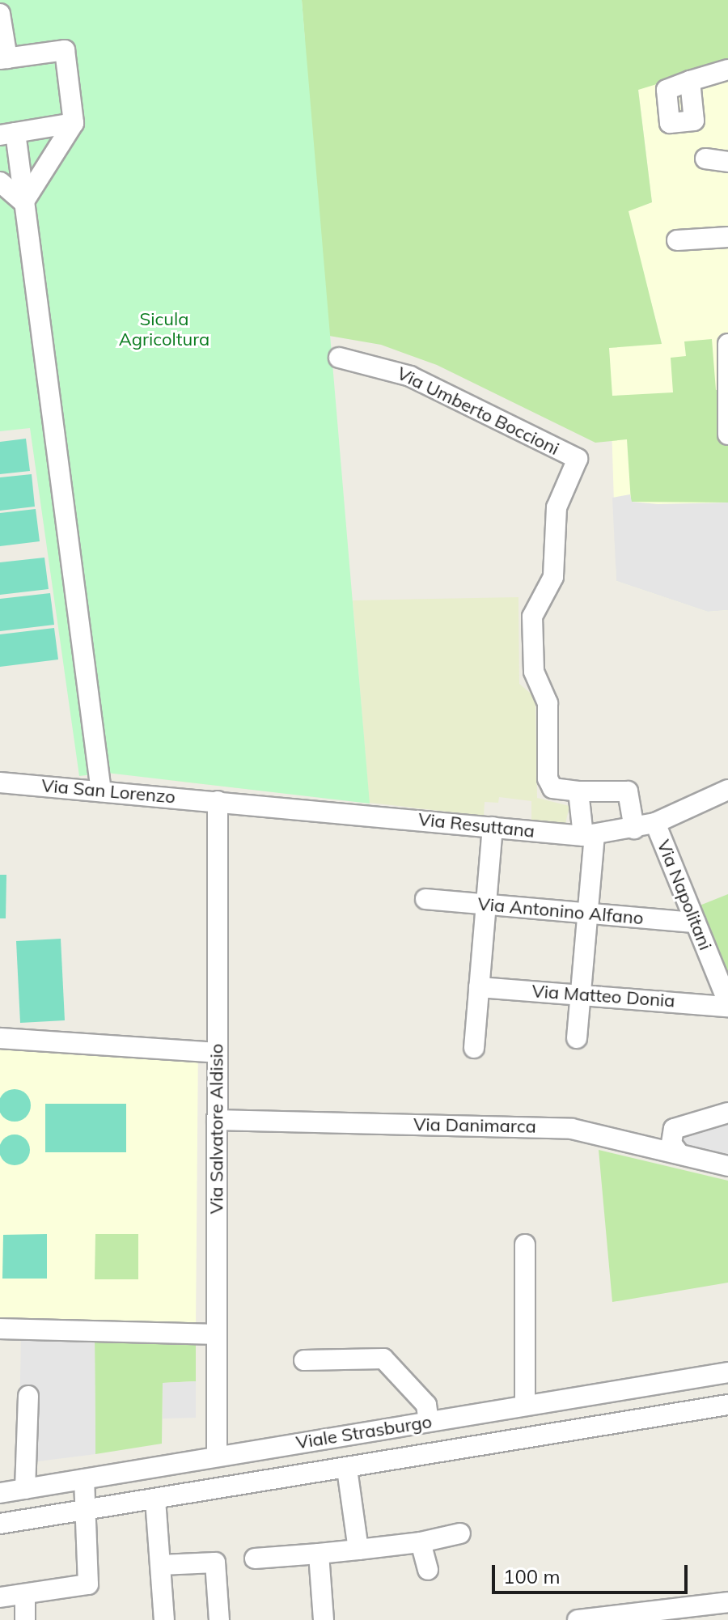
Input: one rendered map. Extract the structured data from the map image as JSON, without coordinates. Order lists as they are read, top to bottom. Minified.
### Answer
{"streets":{"street":["Via Umberto Boccioni","Via San Lorenzo","Via Resuttana","Via Napolitani","Via Antonino Alfano","Via Matteo Donia","Via Danimarca","Via Salvatore Aldisio","Viale Strasburgo"]},"crossings":[["Via San Lorenzo","Via Resuttana"],["Via San Lorenzo","Via Salvatore Aldisio"],["Via Resuttana","Via Napolitani"],["Via Resuttana","Via Salvatore Aldisio"],["Via Napolitani","Via Antonino Alfano"],["Via Napolitani","Via Matteo Donia"],["Via Danimarca","Via Salvatore Aldisio"],["Via Salvatore Aldisio","Viale Strasburgo"]],"parks":["Sicula Agricoltura"],"scale_bar":"100 m"}
